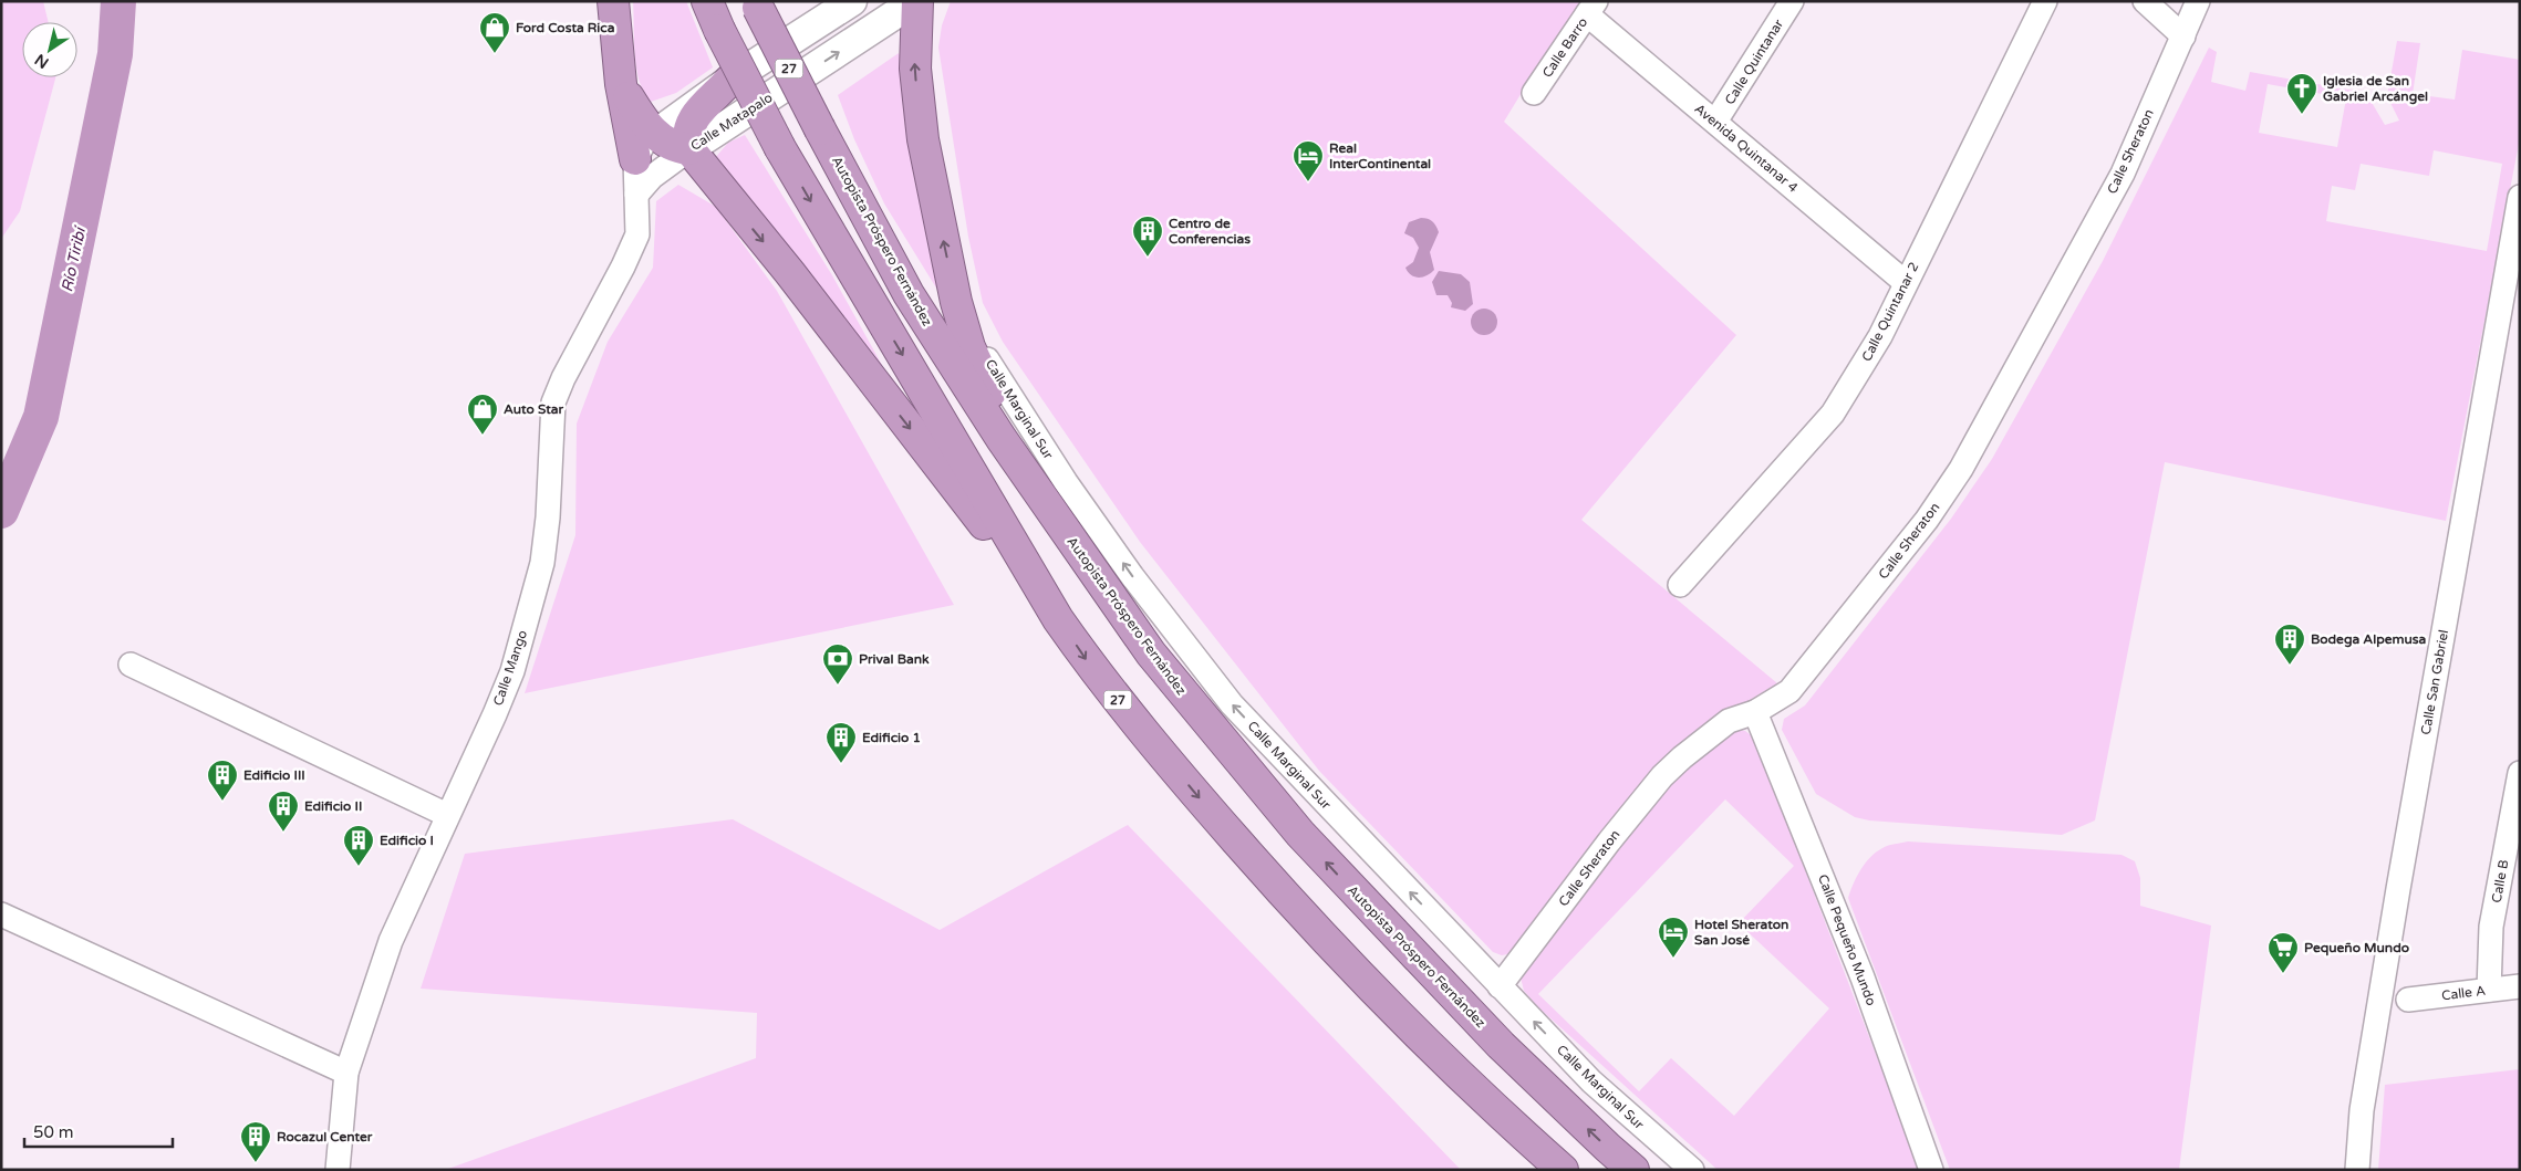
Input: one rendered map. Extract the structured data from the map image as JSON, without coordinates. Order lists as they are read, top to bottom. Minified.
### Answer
{"streets":{"highway":["27","Autopista Próspero Fernández"],"street":["Calle Barro","Calle Quintanar","Calle Matapalo","Avenida Quintanar 4","Calle Sheraton","Calle Quintanar 2","Calle Marginal Sur","Calle Mango","Calle San Gabriel","Calle B","Calle Pequeño Mundo","Calle A"]},"crossings":[["Calle Barro","Avenida Quintanar 4"],["Calle Quintanar","Avenida Quintanar 4"],["Calle Matapalo","Calle Mango"],["Avenida Quintanar 4","Calle Quintanar 2"],["Calle Sheraton","Calle Marginal Sur"],["Calle Sheraton","Calle Pequeño Mundo"],["Calle B","Calle A"]],"one_way":["Calle Marginal Sur"],"water":["Río Tiribí"],"places":{"shop":["Ford Costa Rica","Auto Star"],"church":["Iglesia de San Gabriel Arcángel"],"hotel":["Real InterContinental","Hotel Sheraton San José"],"building":["Centro de Conferencias","Bodega Alpemusa","Edificio 1","Edificio III","Edificio II","Edificio I","Rocazul Center"],"bank":["Prival Bank"],"supermarket":["Pequeño Mundo"]},"scale_bar":"50 m","north":"bottom left"}
